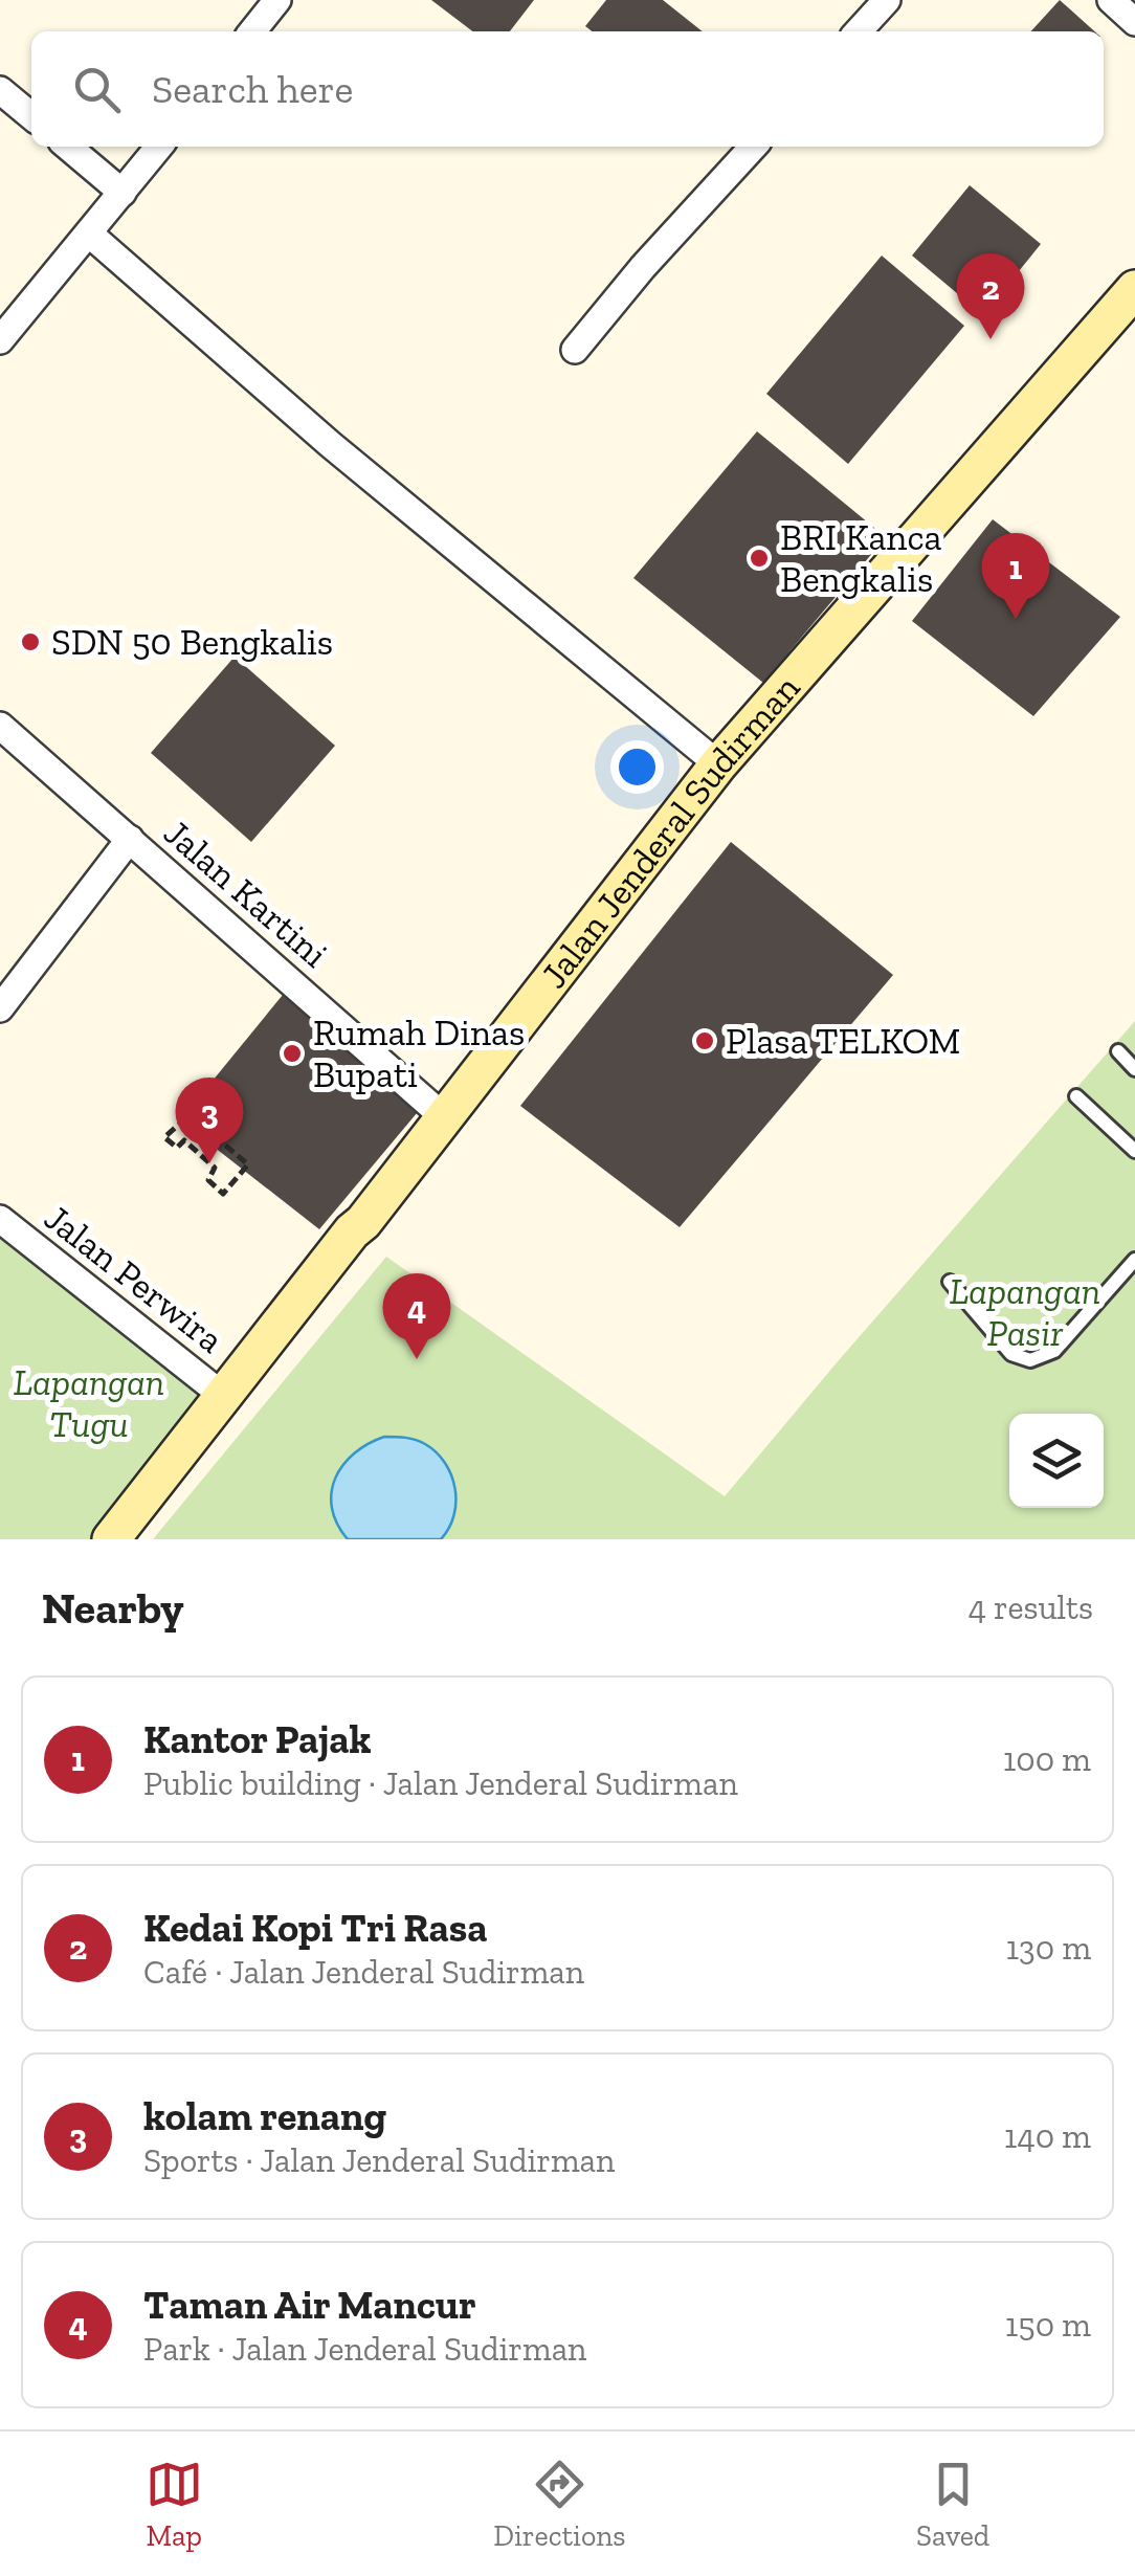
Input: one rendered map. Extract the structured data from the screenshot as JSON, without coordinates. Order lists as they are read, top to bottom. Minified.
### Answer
{"streets":{"street":["Jalan Jenderal Sudirman","Jalan Kartini","Jalan Perwira"]},"crossings":[["Jalan Jenderal Sudirman","Jalan Kartini"],["Jalan Jenderal Sudirman","Jalan Perwira"]],"parks":["Lapangan Pasir","Lapangan Tugu"],"places":["BRI Kanca Bengkalis","SDN 50 Bengkalis","Plasa TELKOM","Rumah Dinas Bupati"],"page":{"search":"Search here","pins":["2","1","3","4"],"heading":["Nearby","4 results"],"list":[{"mark":"1","name":"Kantor Pajak","note":"Public building · Jalan Jenderal Sudirman","value":"100 m"},{"mark":"2","name":"Kedai Kopi Tri Rasa","note":"Café · Jalan Jenderal Sudirman","value":"130 m"},{"mark":"3","name":"kolam renang","note":"Sports · Jalan Jenderal Sudirman","value":"140 m"},{"mark":"4","name":"Taman Air Mancur","note":"Park · Jalan Jenderal Sudirman","value":"150 m"}],"nav":["Map","Directions","Saved"]}}
